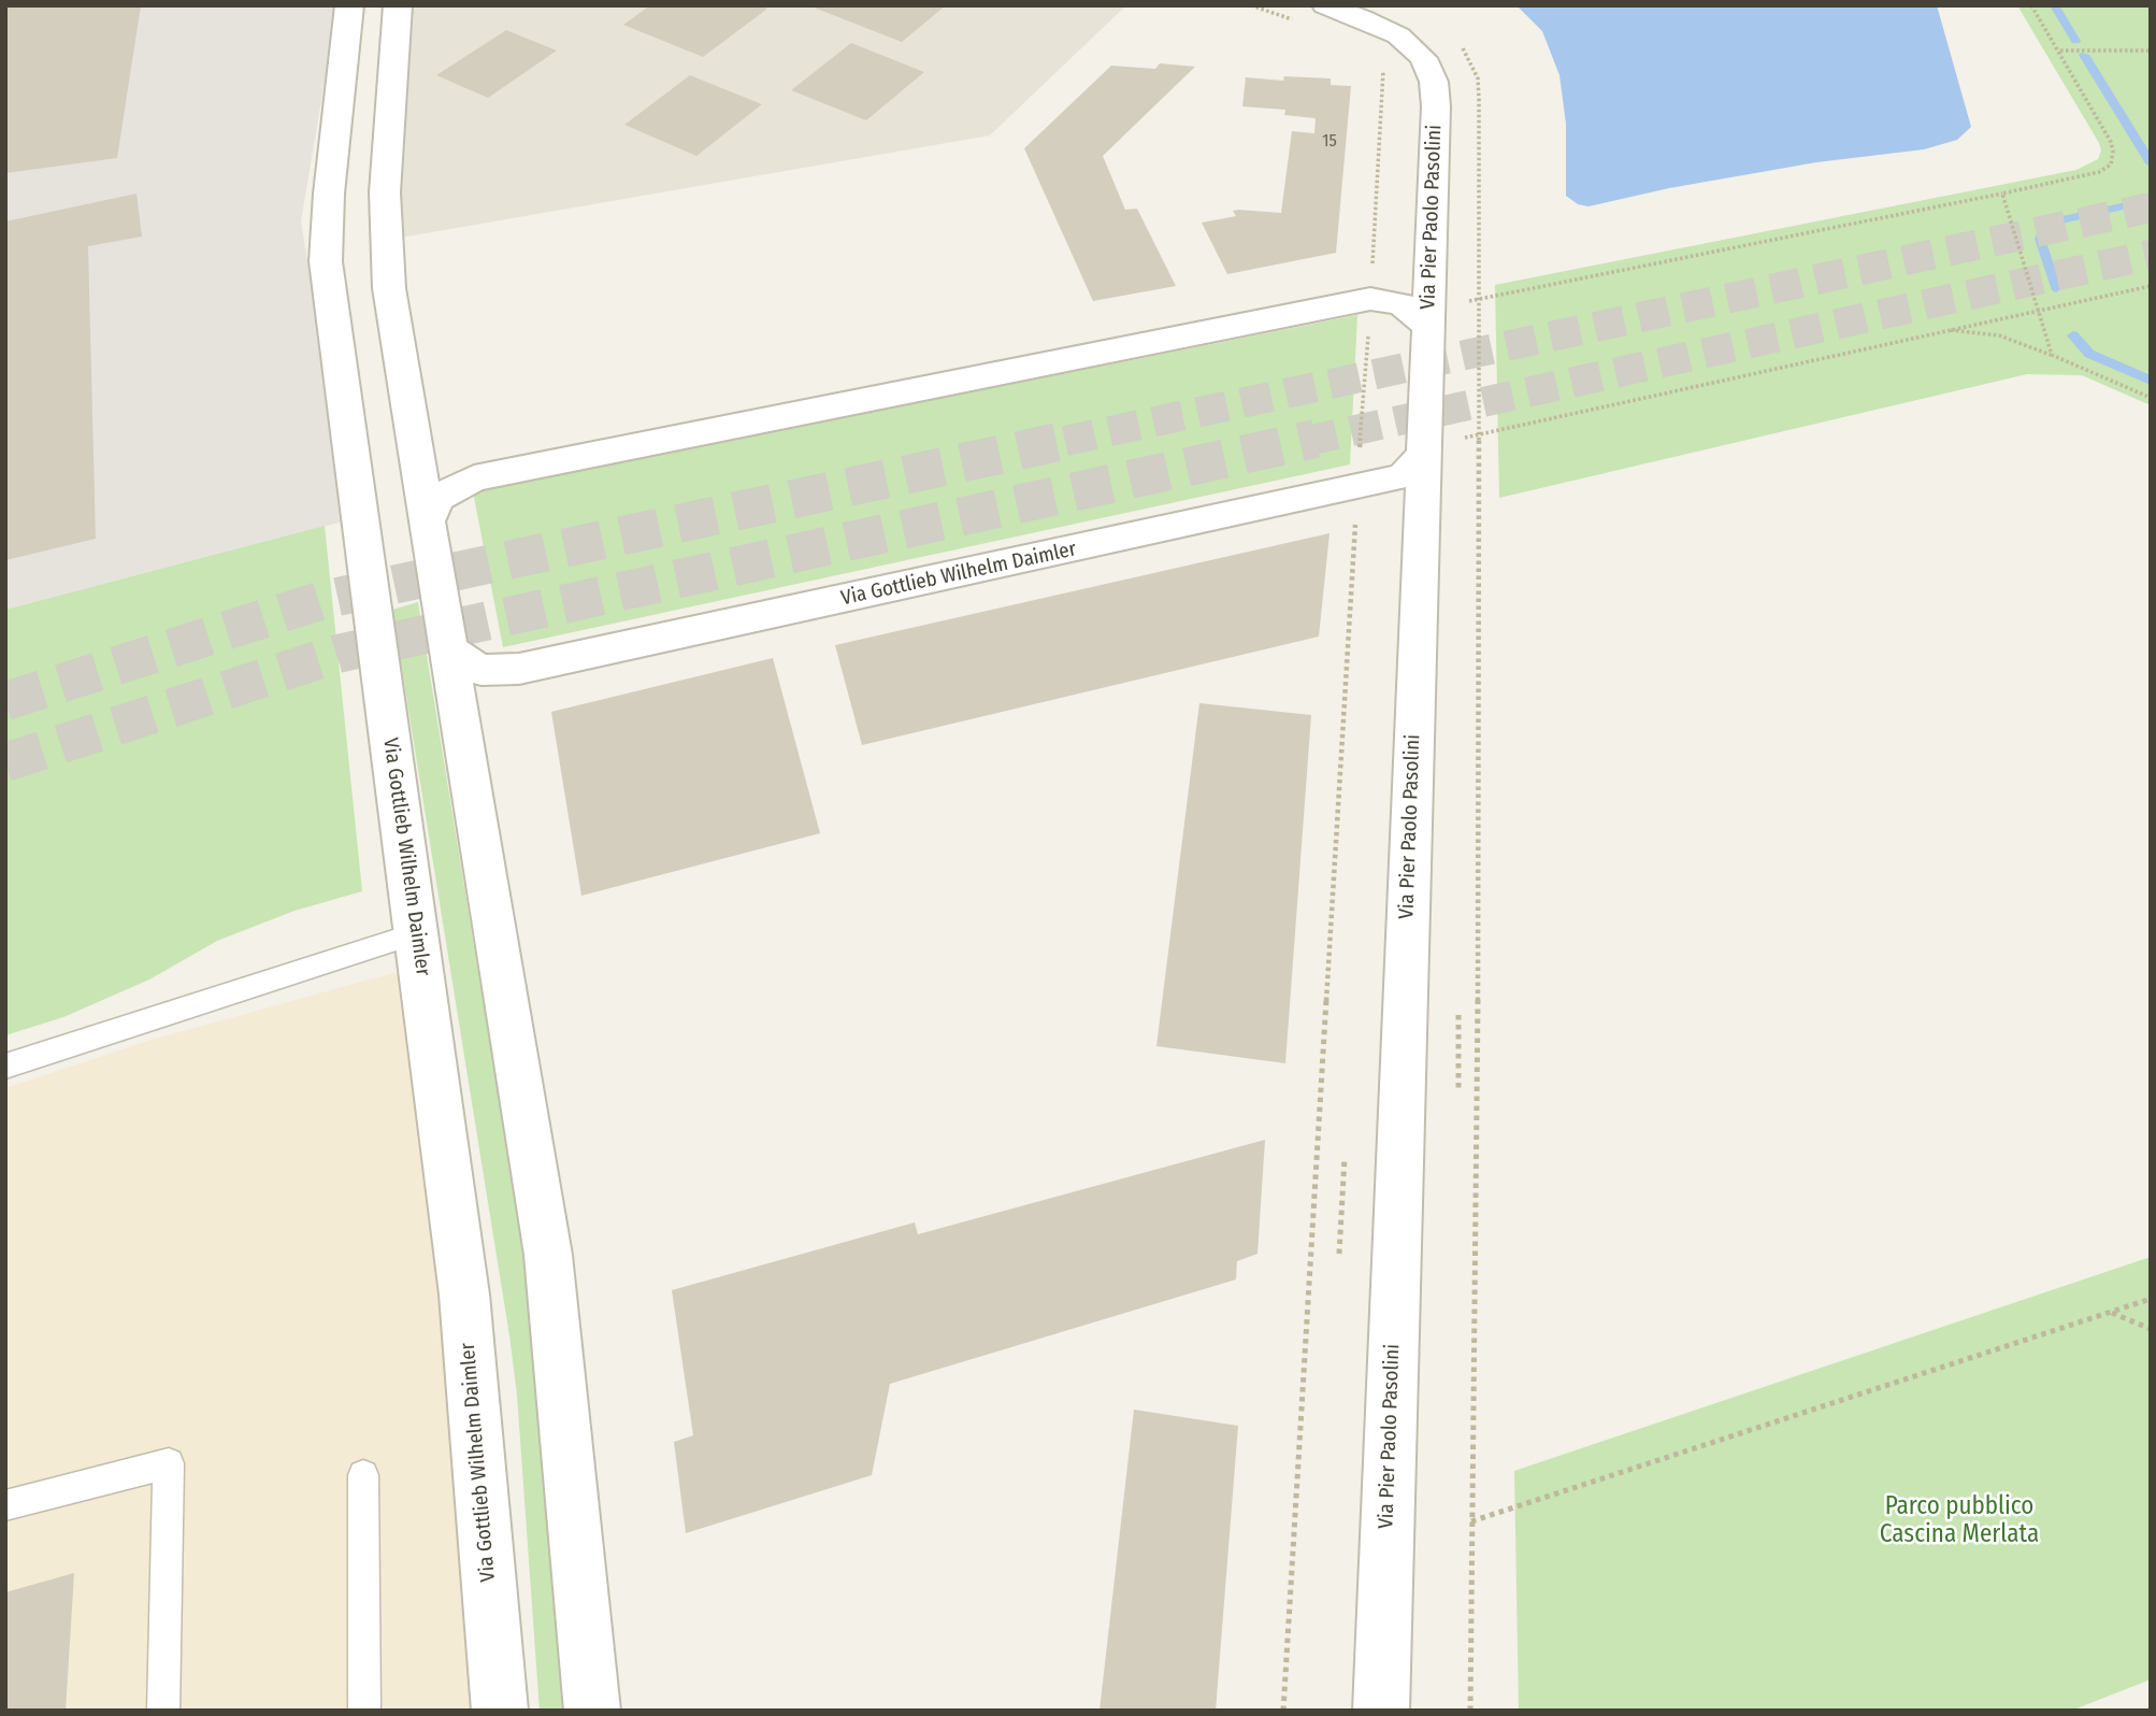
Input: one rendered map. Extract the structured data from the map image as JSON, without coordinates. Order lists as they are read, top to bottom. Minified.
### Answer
{"streets":{"street":["Via Pier Paolo Pasolini","Via Gottlieb Wilhelm Daimler"]},"crossings":[["Via Pier Paolo Pasolini","Via Gottlieb Wilhelm Daimler"]],"parks":["Parco pubblico Cascina Merlata"],"house_numbers":["15"]}
